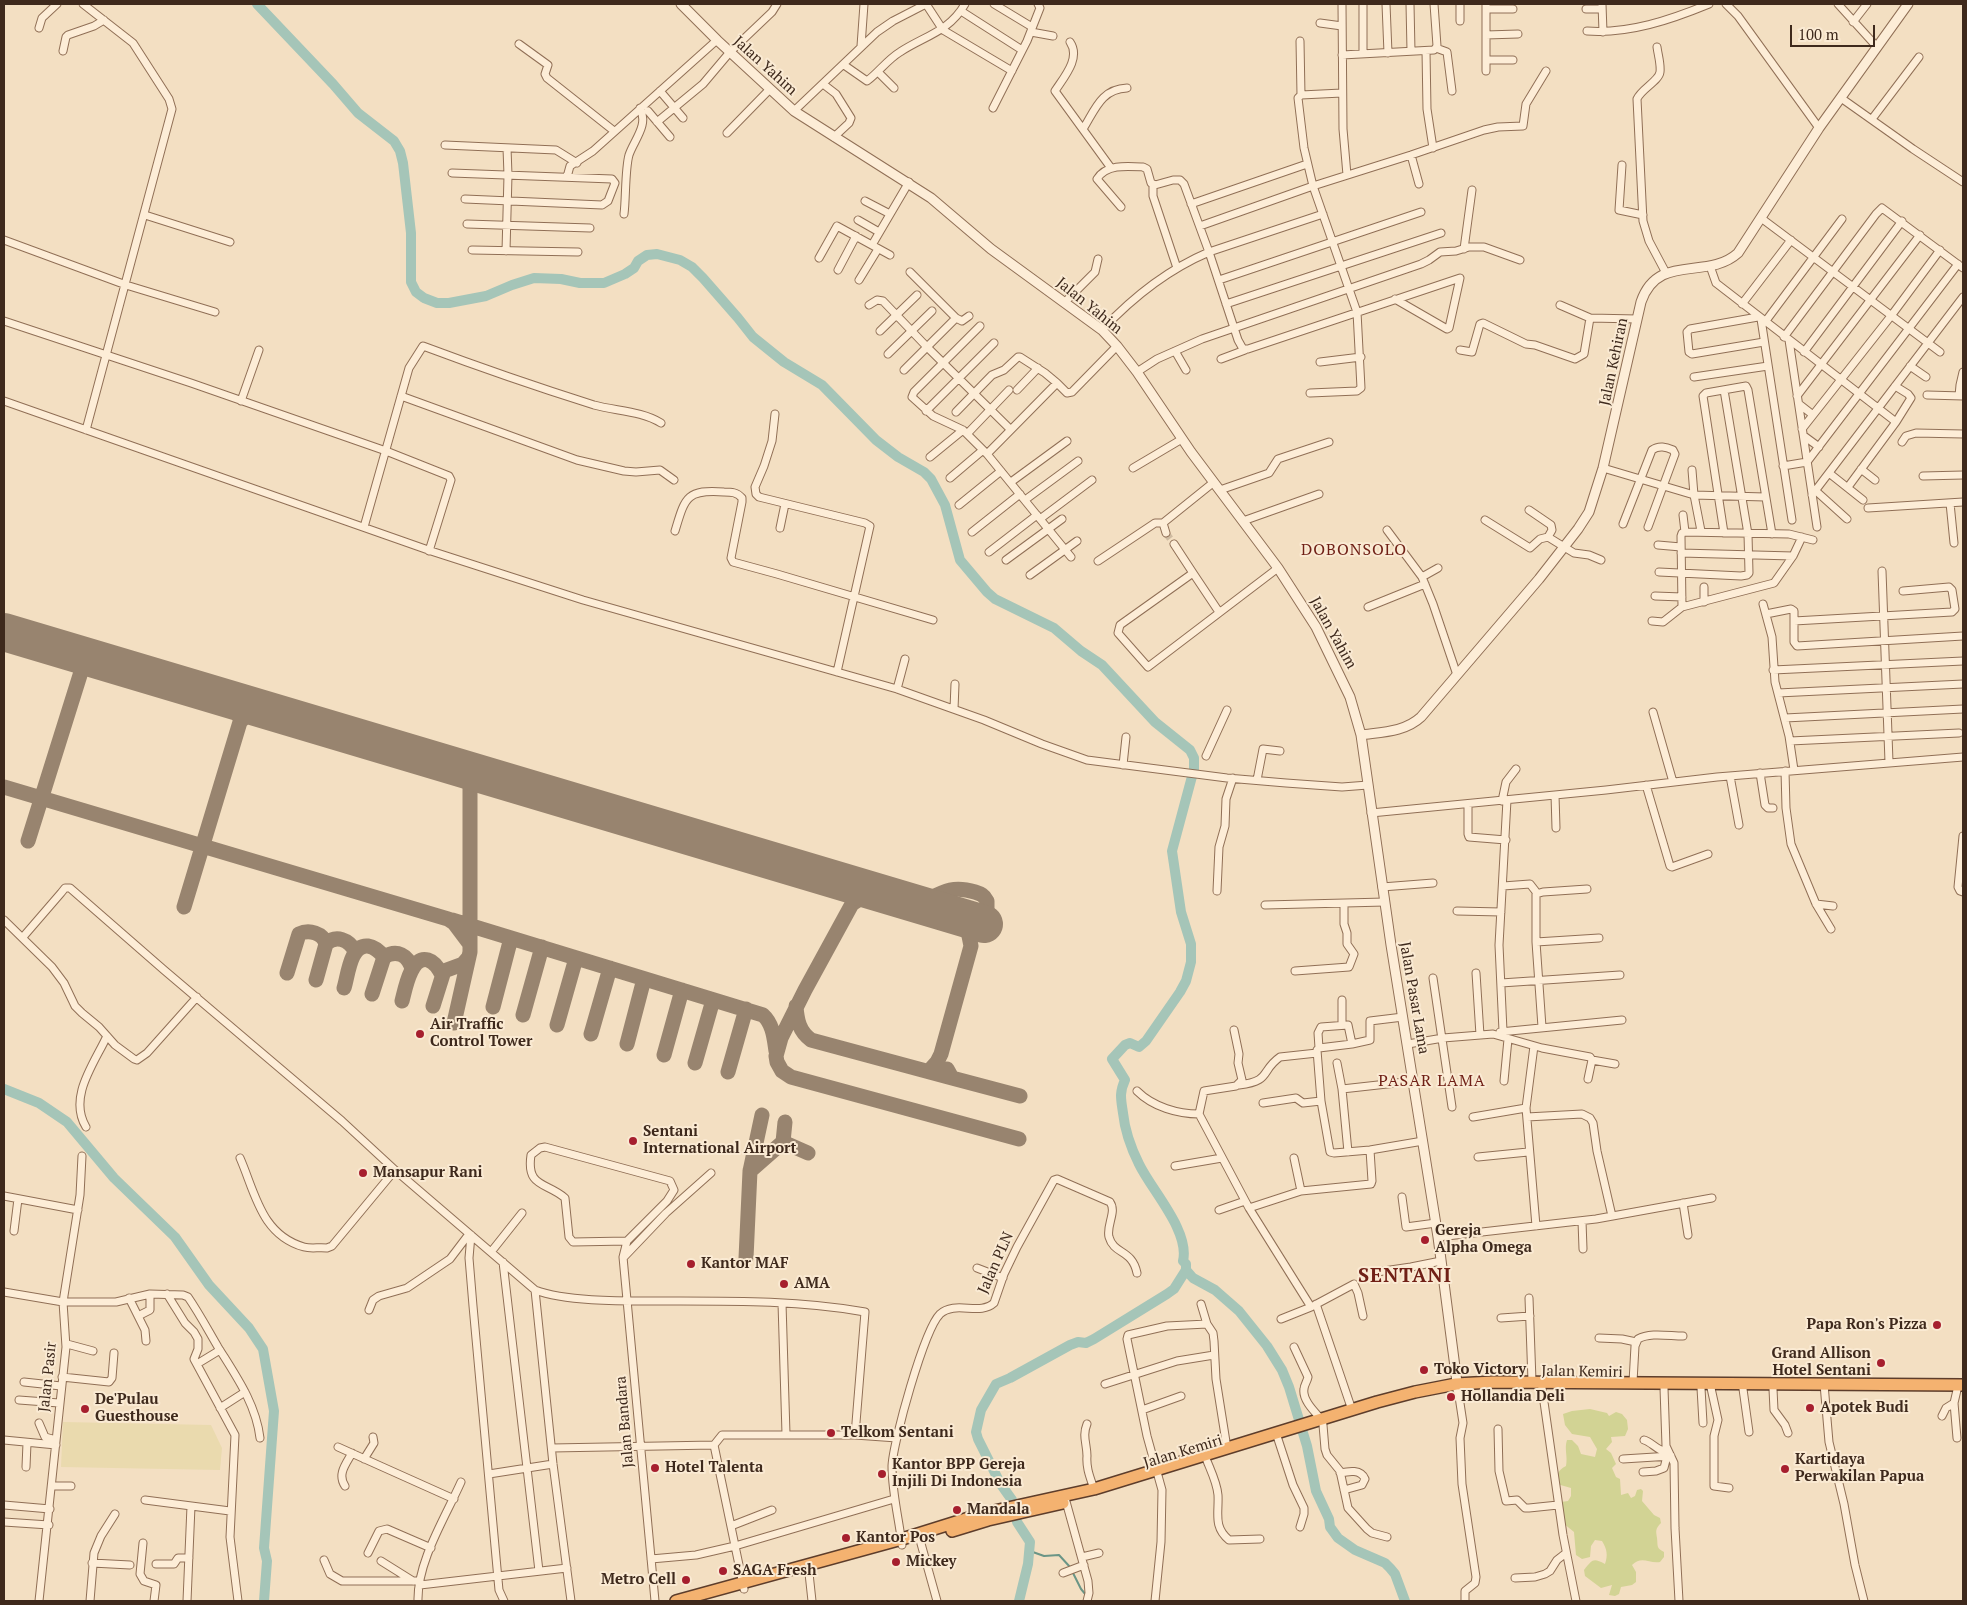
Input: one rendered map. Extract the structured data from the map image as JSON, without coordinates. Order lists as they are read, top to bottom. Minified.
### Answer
{"streets":{"highway":["Jalan Kemiri"],"street":["Jalan Yahim","Jalan Kehiran","Jalan Pasar Lama","Jalan PLN","Jalan Pasir","Jalan Bandara"]},"crossings":[["Jalan Yahim","Jalan Kehiran"],["Jalan Yahim","Jalan Pasar Lama"],["Jalan Kehiran","Jalan Pasar Lama"],["Jalan Pasar Lama","Jalan Kemiri"]],"districts":["DOBONSOLO","PASAR LAMA","SENTANI"],"places":["Air Traffic Control Tower","Sentani International Airport","Mansapur Rani","Gereja Alpha Omega","Kantor MAF","AMA","Papa Ron's Pizza","Grand Allison Hotel Sentani","Toko Victory","Hollandia Deli","Apotek Budi","De'Pulau Guesthouse","Telkom Sentani","Hotel Talenta","Kartidaya Perwakilan Papua","Kantor BPP Gereja Injili Di Indonesia","Mandala","Kantor Pos","Mickey","SAGA Fresh","Metro Cell"],"scale_bar":"100 m"}
